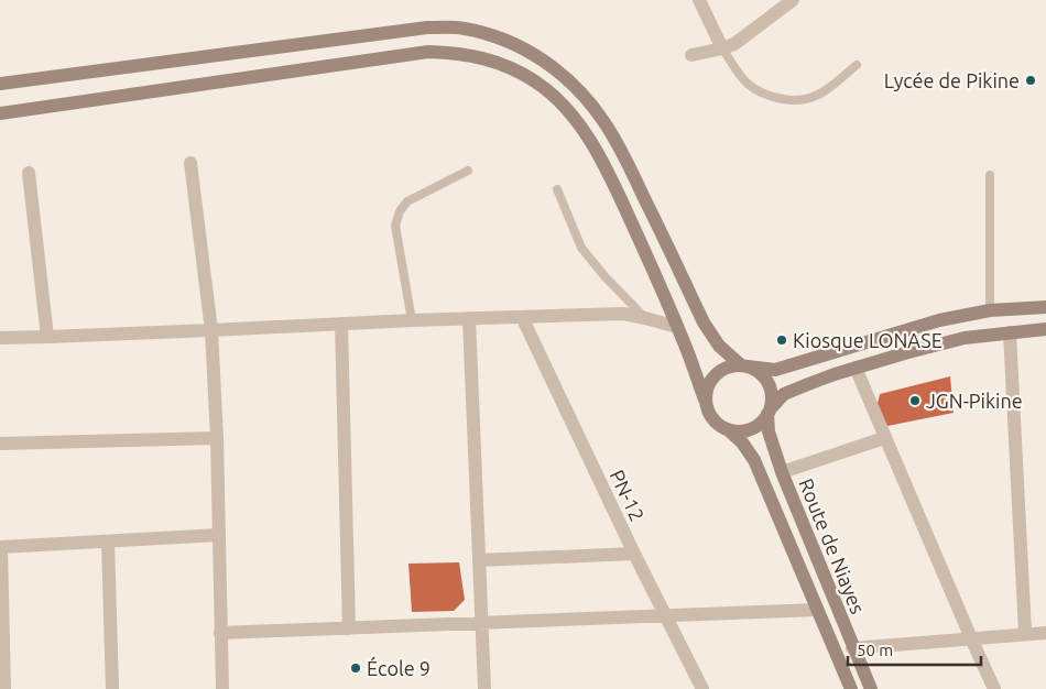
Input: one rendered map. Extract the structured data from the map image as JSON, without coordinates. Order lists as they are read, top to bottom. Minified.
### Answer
{"streets":{"main road":["Route de Niayes"],"street":["PN-12"]},"places":["Lycée de Pikine","Kiosque LONASE","JGN-Pikine","École 9"],"scale_bar":"50 m"}
